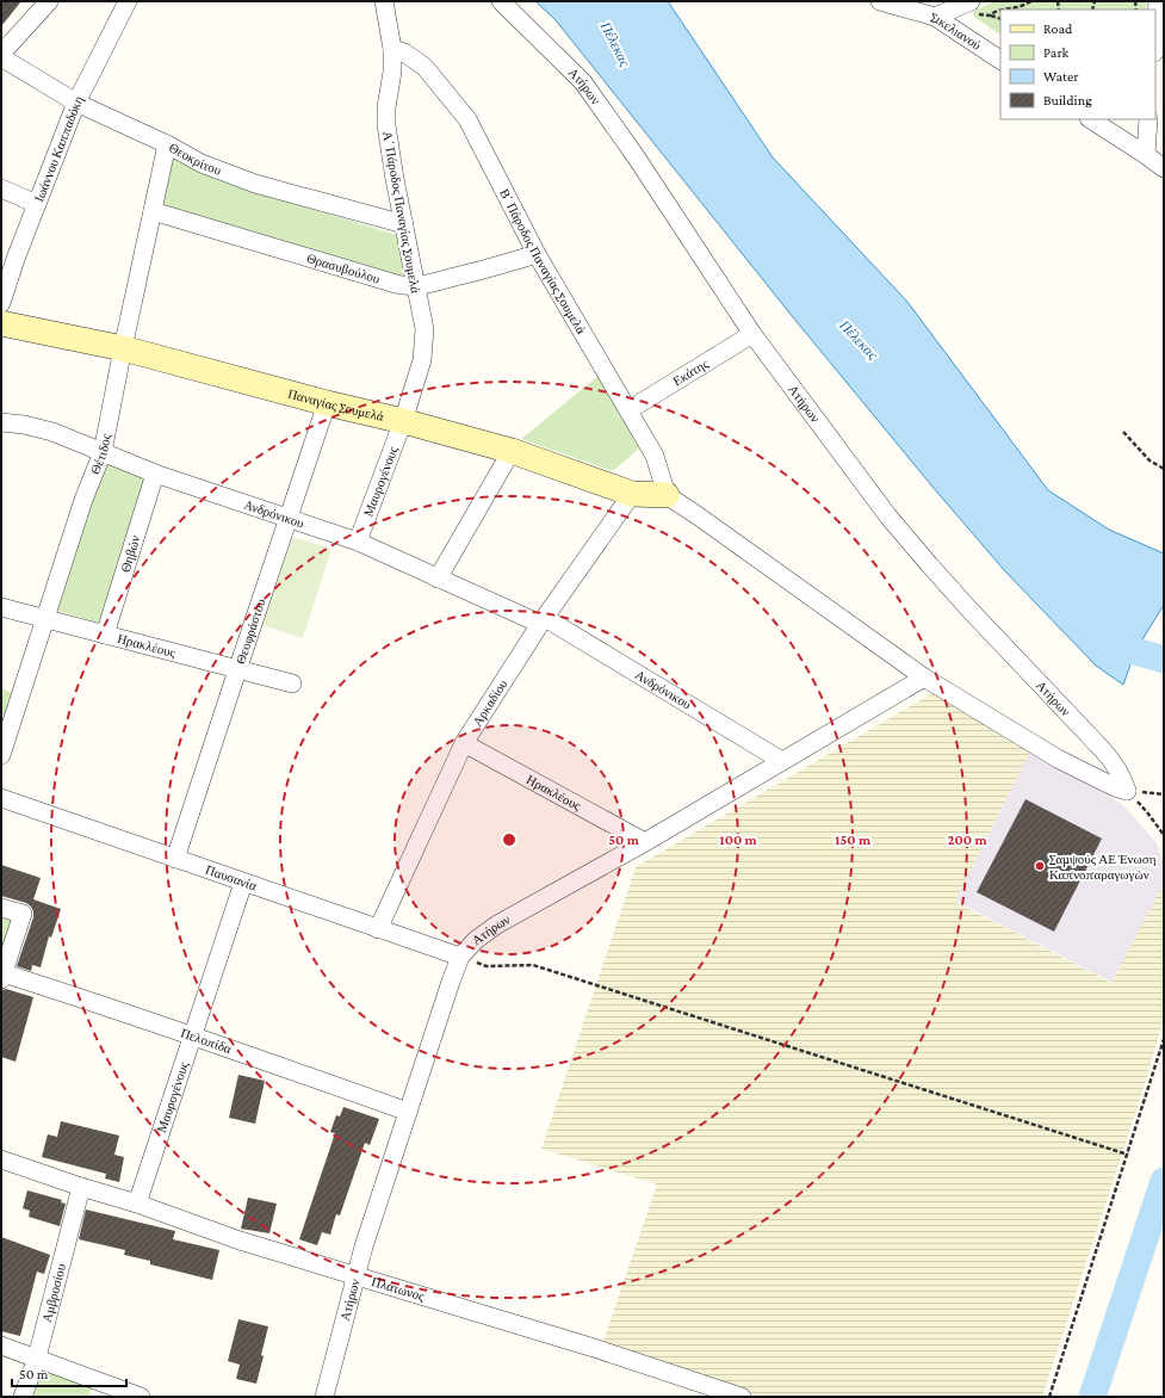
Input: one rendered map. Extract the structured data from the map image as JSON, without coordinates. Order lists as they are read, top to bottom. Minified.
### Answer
{"streets":{"street":["Σικελιανού","Ατήρων","Ιωάννου Καππαδόκη","Θεοκρίτου","Α΄ Πάροδος Παναγίας Σουμελά","Β΄ Πάροδος Παναγίας Σουμελά","Θρασυβούλου","Εκάτης","Παναγίας Σουμελά","Θέτιδος","Μαυρογένους","Ανδρόνικου","Θηβών","Θεοφράστου","Ηρακλέους","Αρκαδίου","Παυσανία","Πελοπίδα","Πλάτωνος","Αμβροσίου"]},"crossings":[["Ατήρων","Εκάτης"],["Ατήρων","Ανδρόνικου"],["Ατήρων","Ηρακλέους"],["Ατήρων","Παυσανία"],["Ατήρων","Πελοπίδα"],["Ατήρων","Πλάτωνος"],["Ιωάννου Καππαδόκη","Θεοκρίτου"],["Θεοκρίτου","Α΄ Πάροδος Παναγίας Σουμελά"],["Θεοκρίτου","Θέτιδος"],["Α΄ Πάροδος Παναγίας Σουμελά","Β΄ Πάροδος Παναγίας Σουμελά"],["Α΄ Πάροδος Παναγίας Σουμελά","Θρασυβούλου"],["Α΄ Πάροδος Παναγίας Σουμελά","Παναγίας Σουμελά"],["Α΄ Πάροδος Παναγίας Σουμελά","Μαυρογένους"],["Β΄ Πάροδος Παναγίας Σουμελά","Θρασυβούλου"],["Β΄ Πάροδος Παναγίας Σουμελά","Εκάτης"],["Β΄ Πάροδος Παναγίας Σουμελά","Παναγίας Σουμελά"],["Θρασυβούλου","Θέτιδος"],["Παναγίας Σουμελά","Θέτιδος"],["Παναγίας Σουμελά","Μαυρογένους"],["Παναγίας Σουμελά","Θεοφράστου"],["Παναγίας Σουμελά","Αρκαδίου"],["Θέτιδος","Ανδρόνικου"],["Θέτιδος","Ηρακλέους"],["Μαυρογένους","Ανδρόνικου"],["Μαυρογένους","Παυσανία"],["Μαυρογένους","Πελοπίδα"],["Μαυρογένους","Πλάτωνος"],["Ανδρόνικου","Θηβών"],["Ανδρόνικου","Θεοφράστου"],["Ανδρόνικου","Αρκαδίου"],["Θηβών","Ηρακλέους"],["Θεοφράστου","Ηρακλέους"],["Θεοφράστου","Παυσανία"],["Ηρακλέους","Αρκαδίου"],["Αρκαδίου","Παυσανία"],["Πλάτωνος","Αμβροσίου"]],"water":["Πέλεκας"],"places":["Σαμψούς ΑΕ Ένωση Καπνοπαραγωγών"],"legend":["Road","Park","Water","Building"],"scale_bar":"50 m","rings":["50 m","100 m","150 m","200 m"]}
